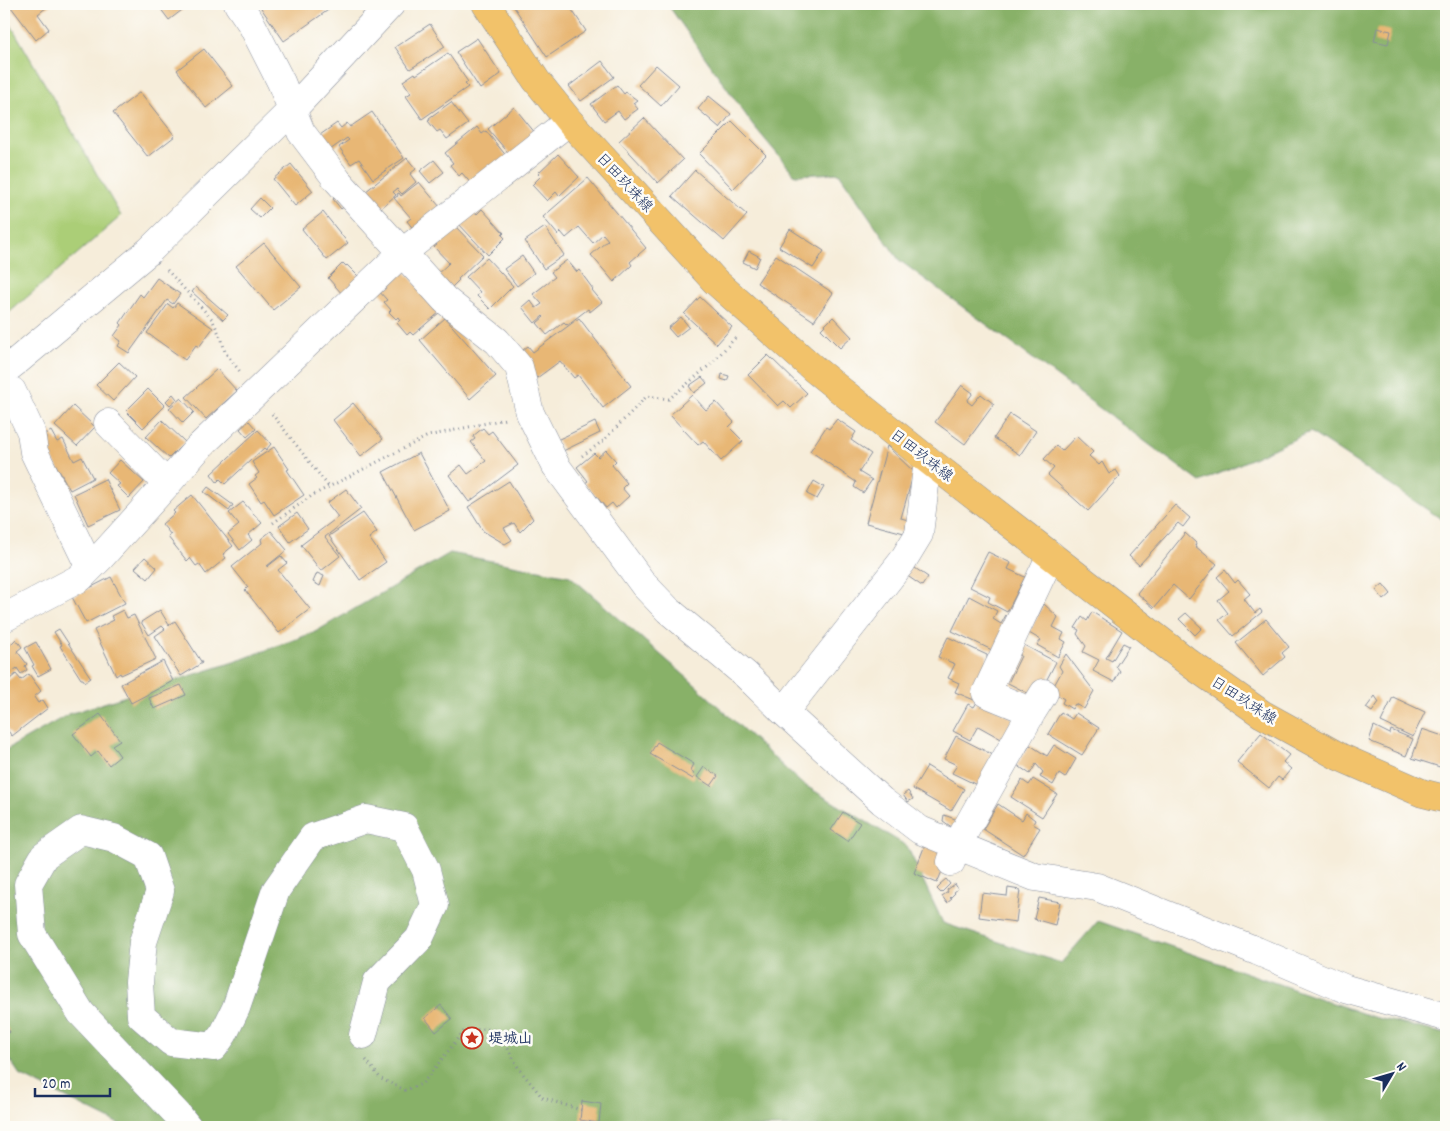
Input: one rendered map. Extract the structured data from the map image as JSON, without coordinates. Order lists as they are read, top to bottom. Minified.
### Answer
{"streets":{"main road":["日田玖珠線"]},"places":{"place":["堤城山"]},"scale_bar":"20 m","north":"top right"}
